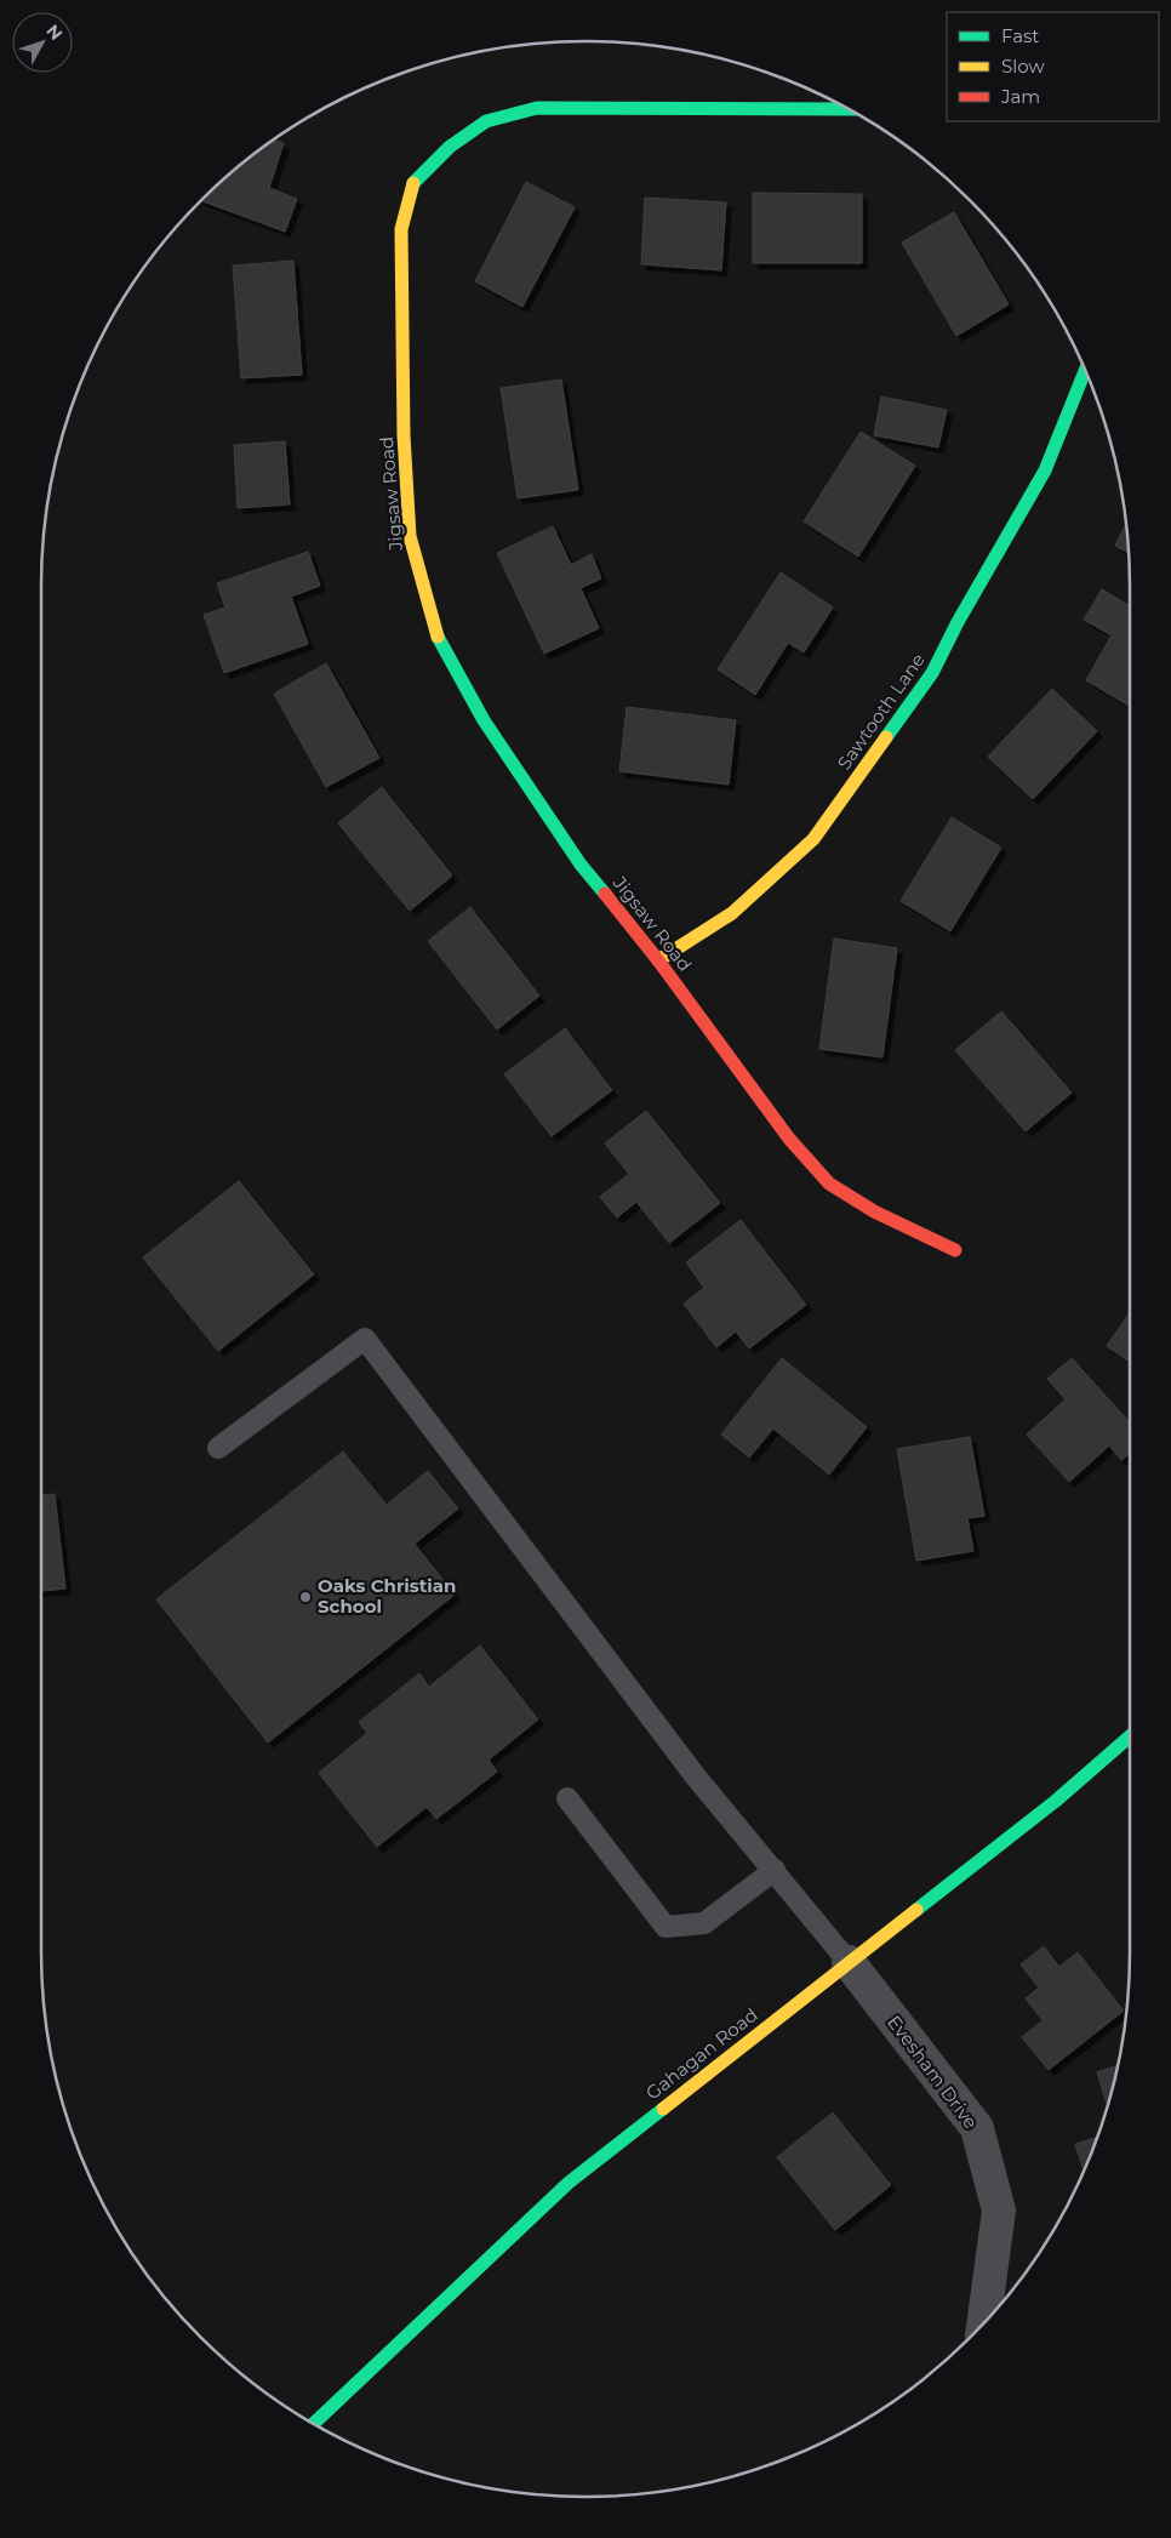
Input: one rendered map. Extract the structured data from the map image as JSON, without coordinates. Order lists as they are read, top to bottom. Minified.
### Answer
{"streets":{"street":["Jigsaw Road","Sawtooth Lane","Gahagan Road","Evesham Drive"]},"crossings":[["Jigsaw Road","Sawtooth Lane"],["Gahagan Road","Evesham Drive"]],"places":["Oaks Christian School"],"legend":["Fast","Slow","Jam"],"north":"top right"}
